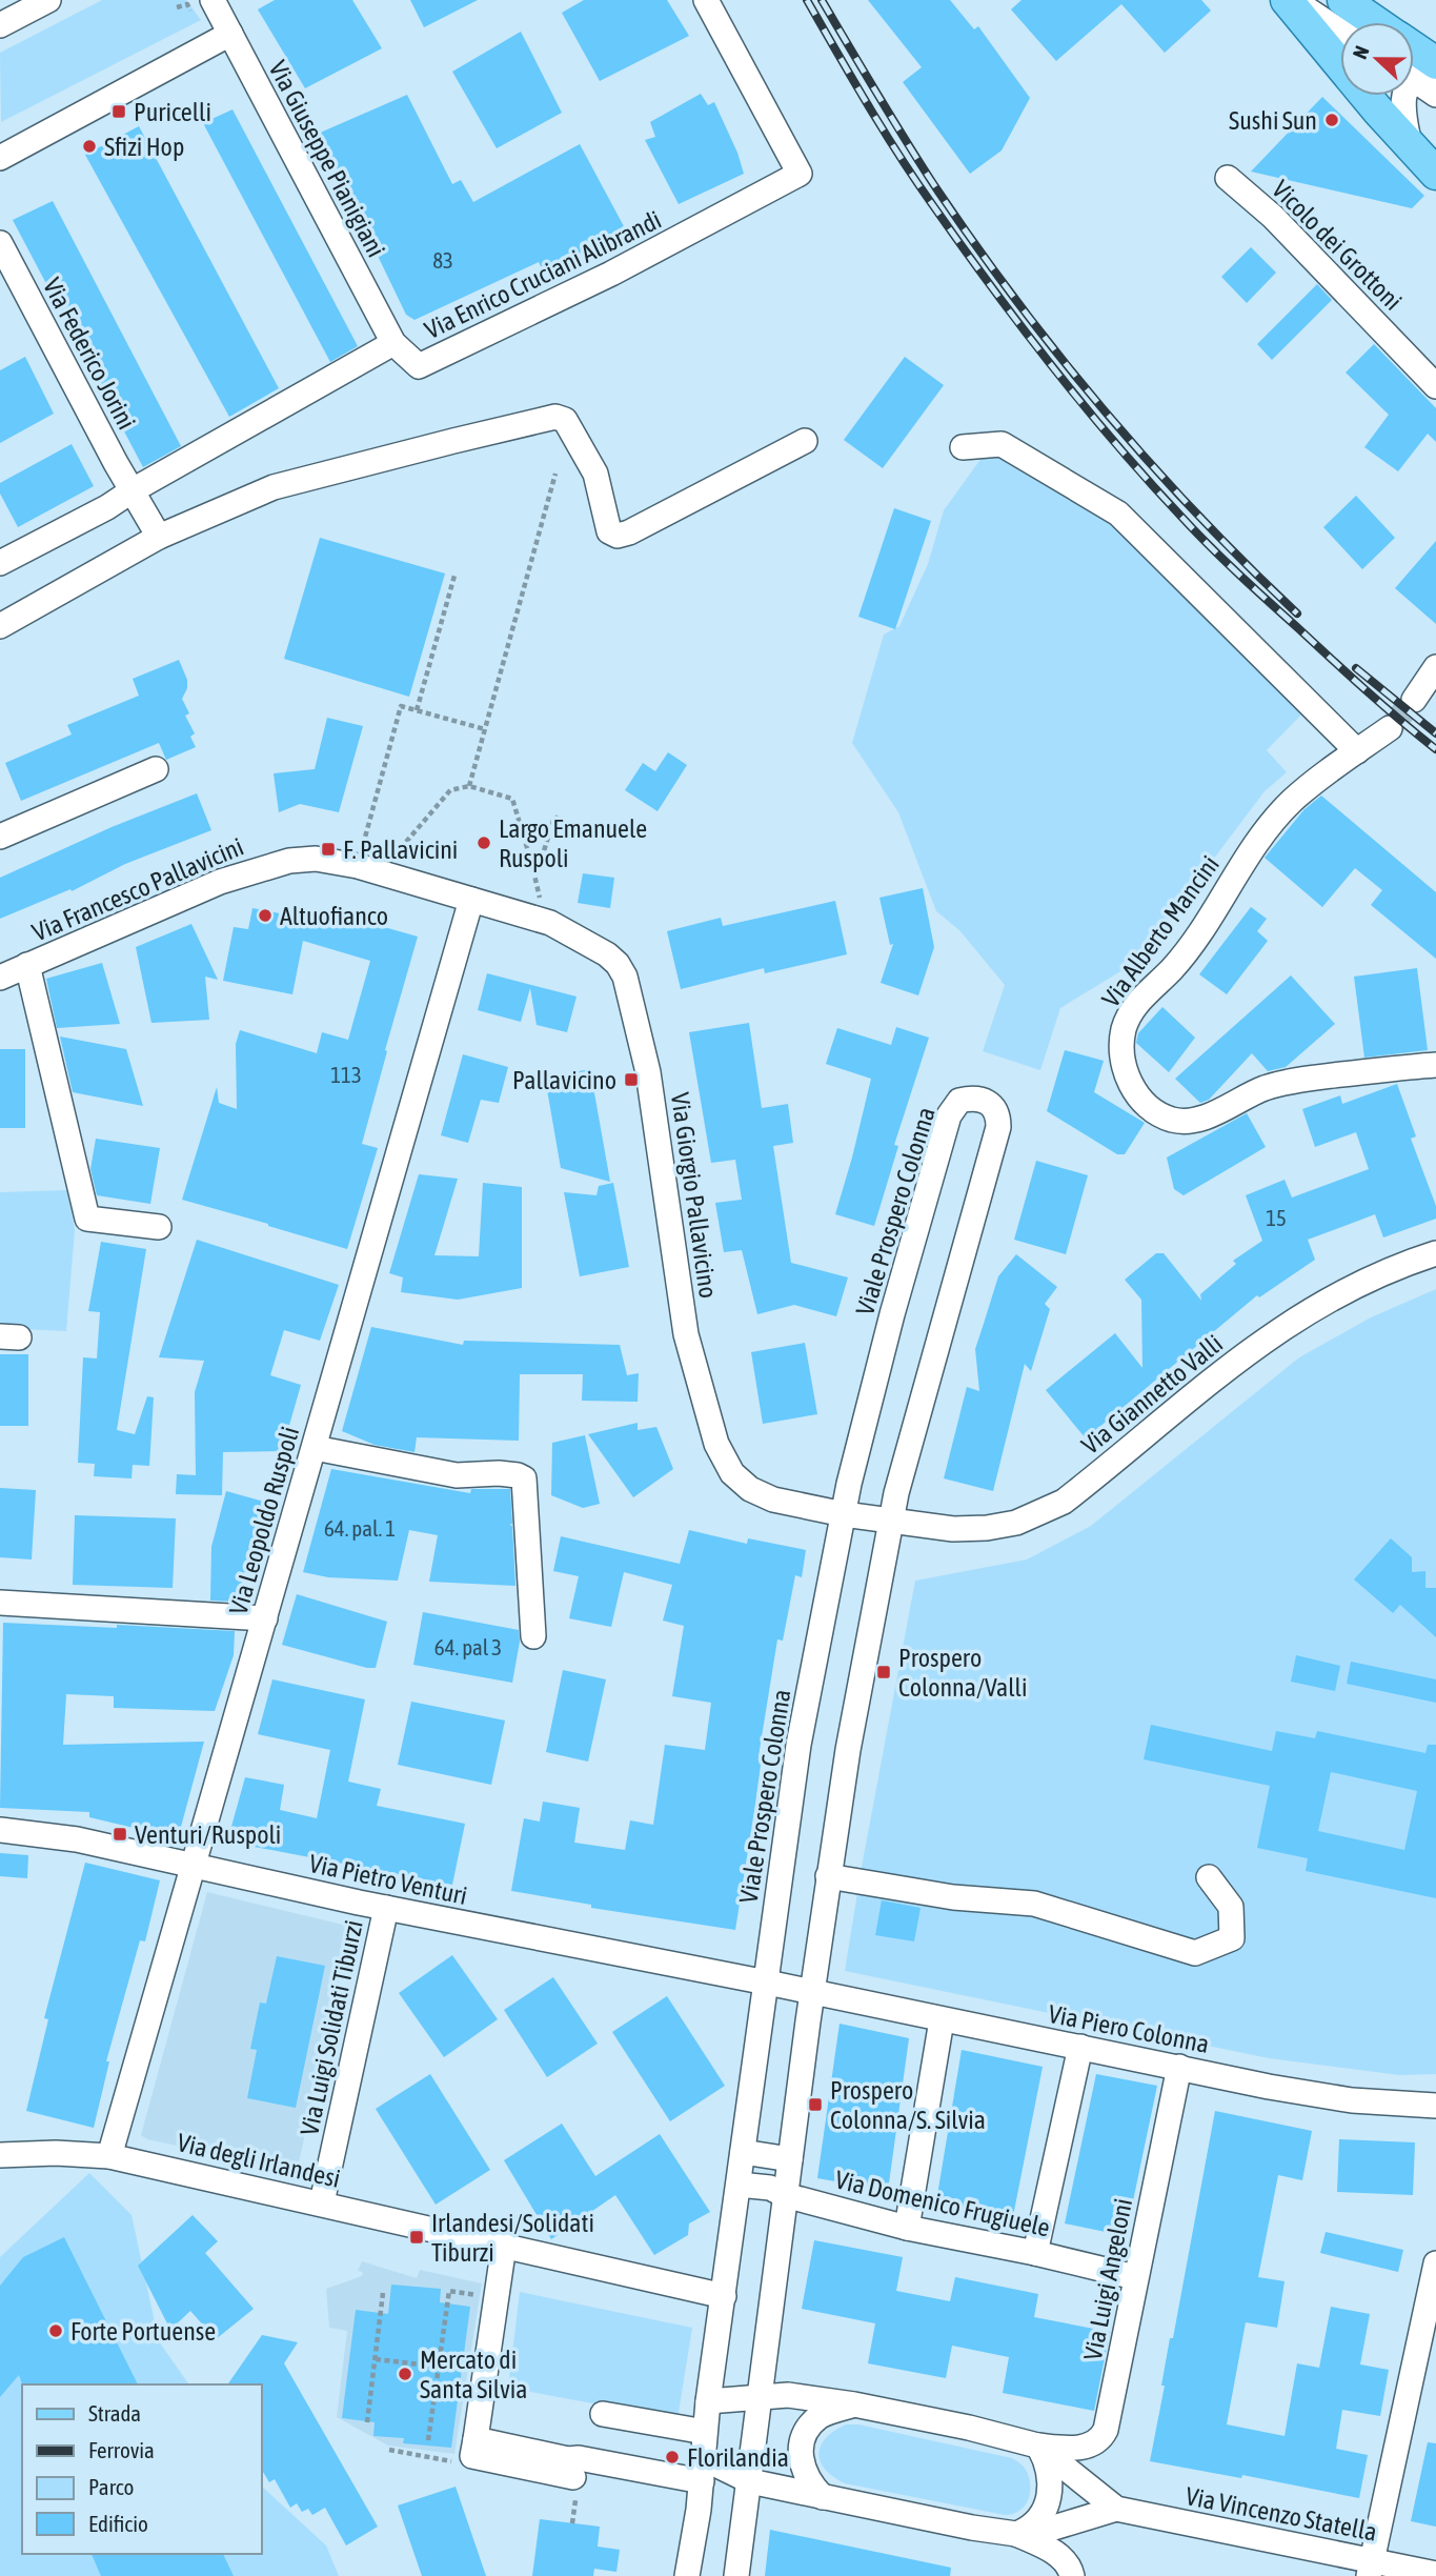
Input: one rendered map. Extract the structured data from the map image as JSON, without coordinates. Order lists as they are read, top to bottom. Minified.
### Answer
{"streets":{"street":["Via Giuseppe Pianigiani","Vicolo dei Grottoni","Via Enrico Cruciani Alibrandi","Via Federico Jorini","Via Francesco Pallavicini","Via Alberto Mancini","Via Giorgio Pallavicino","Viale Prospero Colonna","Via Giannetto Valli","Via Leopoldo Ruspoli","Via Pietro Venturi","Via Luigi Solidati Tiburzi","Via Piero Colonna","Via degli Irlandesi","Via Domenico Frugiuele","Via Luigi Angeloni","Via Vincenzo Statella"]},"crossings":[["Via Giuseppe Pianigiani","Via Enrico Cruciani Alibrandi"],["Via Enrico Cruciani Alibrandi","Via Federico Jorini"],["Via Francesco Pallavicini","Via Giorgio Pallavicino"],["Via Francesco Pallavicini","Via Leopoldo Ruspoli"],["Via Giorgio Pallavicino","Viale Prospero Colonna"],["Via Giorgio Pallavicino","Via Giannetto Valli"],["Via Giorgio Pallavicino","Via Leopoldo Ruspoli"],["Viale Prospero Colonna","Via Giannetto Valli"],["Viale Prospero Colonna","Via Pietro Venturi"],["Viale Prospero Colonna","Via Piero Colonna"],["Viale Prospero Colonna","Via degli Irlandesi"],["Viale Prospero Colonna","Via Domenico Frugiuele"],["Via Leopoldo Ruspoli","Via Pietro Venturi"],["Via Leopoldo Ruspoli","Via degli Irlandesi"],["Via Pietro Venturi","Via Luigi Solidati Tiburzi"],["Via Pietro Venturi","Via Piero Colonna"],["Via Luigi Solidati Tiburzi","Via degli Irlandesi"],["Via Piero Colonna","Via Luigi Angeloni"],["Via Domenico Frugiuele","Via Luigi Angeloni"]],"places":{"transit":["Puricelli","F. Pallavicini","Pallavicino","Prospero Colonna/Valli","Venturi/Ruspoli","Prospero Colonna/S. Silvia","Irlandesi/Solidati Tiburzi"],"other":["Sushi Sun","Sfizi Hop","Largo Emanuele Ruspoli","Altuofianco","Forte Portuense","Mercato di Santa Silvia","Florilandia"]},"house_numbers":["83","113","15","64. pal. 1","64. pal 3"],"legend":["Strada","Ferrovia","Parco","Edificio"],"north":"left"}
